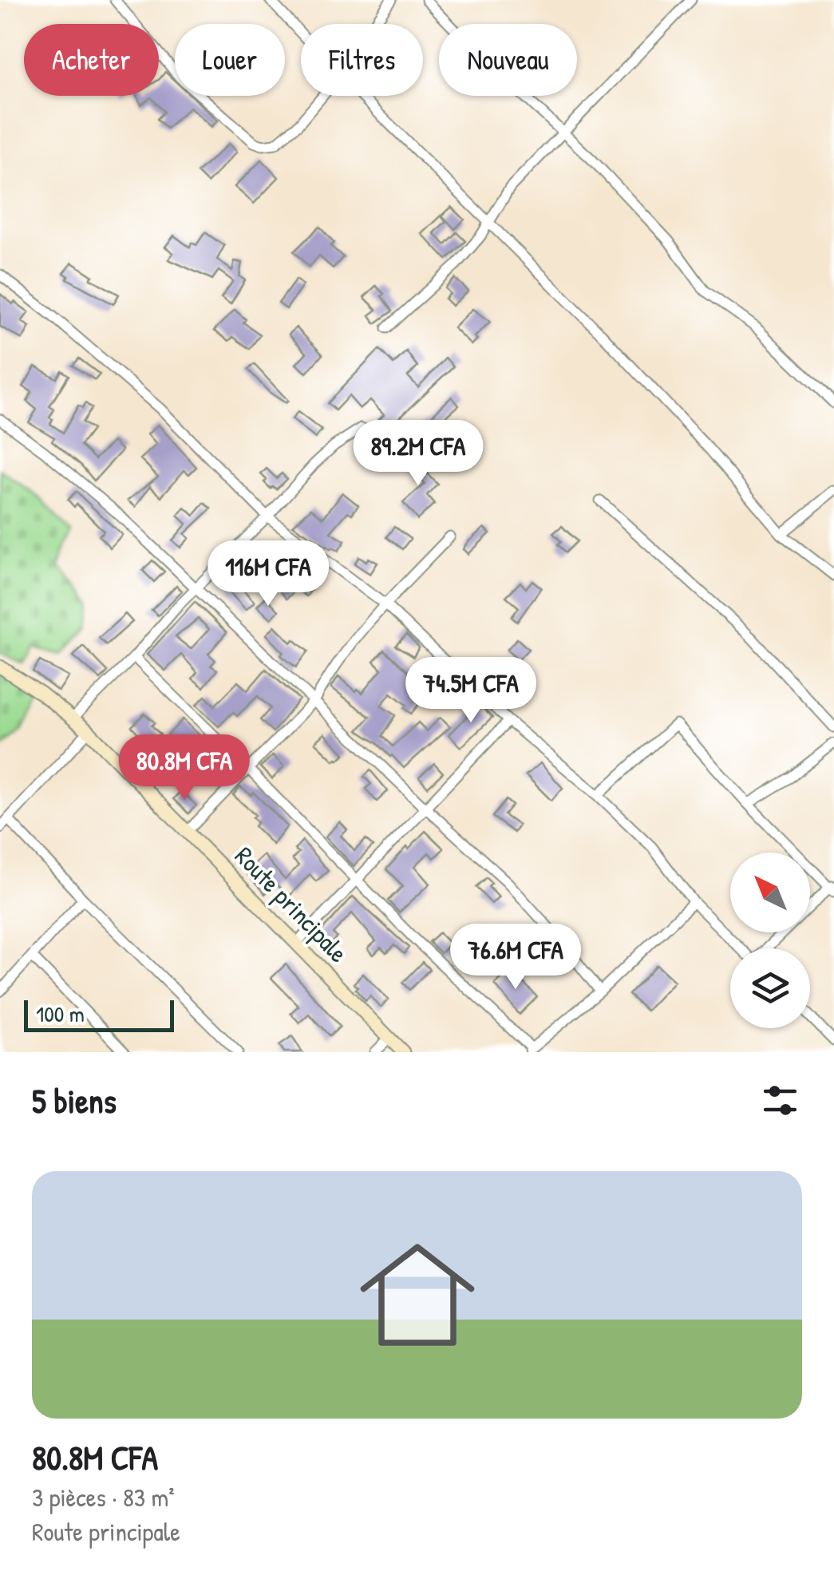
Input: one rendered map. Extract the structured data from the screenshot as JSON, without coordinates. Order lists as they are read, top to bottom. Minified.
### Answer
{"streets":{"street":["Route principale"]},"scale_bar":"100 m","north":"top left","page":{"chip":["Acheter","Louer","Filtres","Nouveau"],"price":["89.2M CFA","116M CFA","74.5M CFA","80.8M CFA","76.6M CFA"],"scale":"100 m","heading":"5 biens","list":[{"name":"80.8M CFA","note":"3 pièces · 83 m² · Route principale"}]}}
